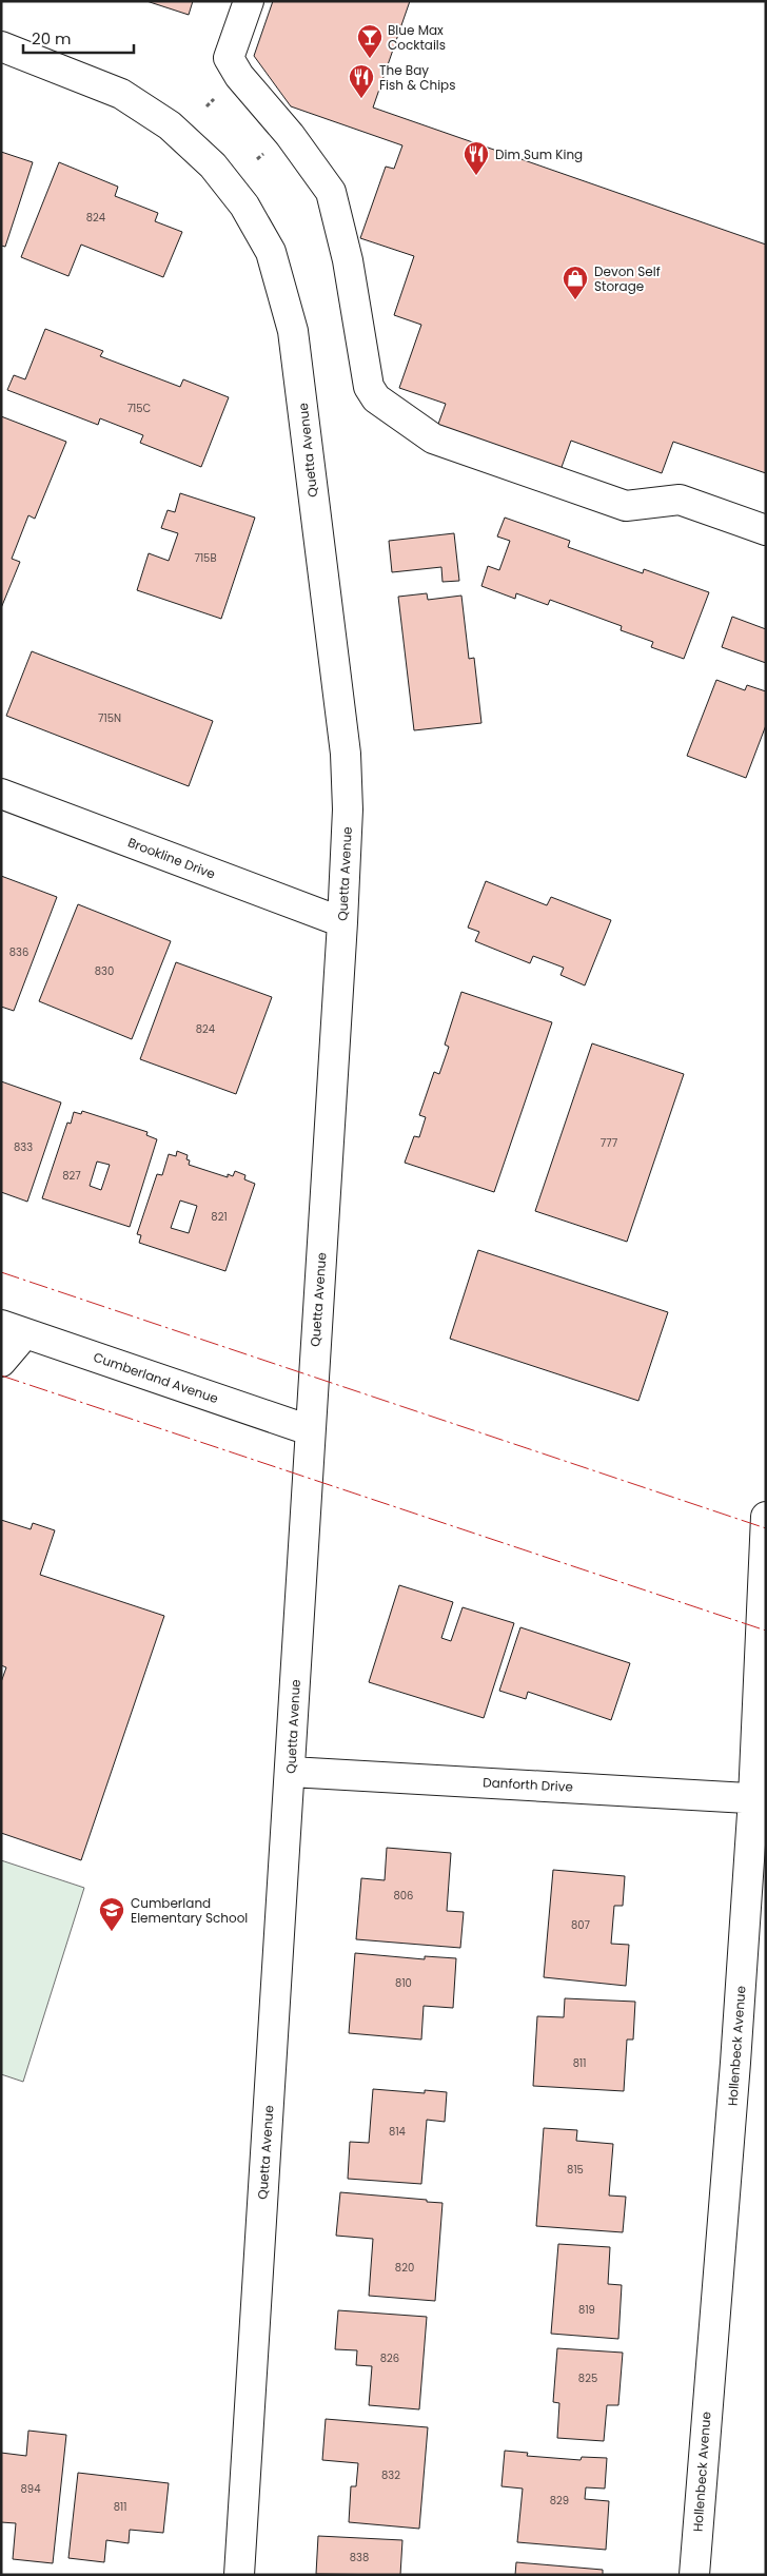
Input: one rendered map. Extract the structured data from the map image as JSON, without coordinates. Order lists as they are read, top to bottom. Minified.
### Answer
{"streets":{"street":["Quetta Avenue","Brookline Drive","Cumberland Avenue","Danforth Drive","Hollenbeck Avenue"]},"crossings":[["Quetta Avenue","Brookline Drive"],["Quetta Avenue","Cumberland Avenue"],["Quetta Avenue","Danforth Drive"],["Danforth Drive","Hollenbeck Avenue"]],"places":{"bar":["Blue Max Cocktails"],"restaurant":["The Bay Fish & Chips","Dim Sum King"],"shop":["Devon Self Storage"],"school or university":["Cumberland Elementary School"]},"house_numbers":["824","715C","715B","715N","836","830","824","777","833","827","821","806","807","810","811","814","815","820","819","826","825","832","894","829","811","838"],"scale_bar":"20 m"}
